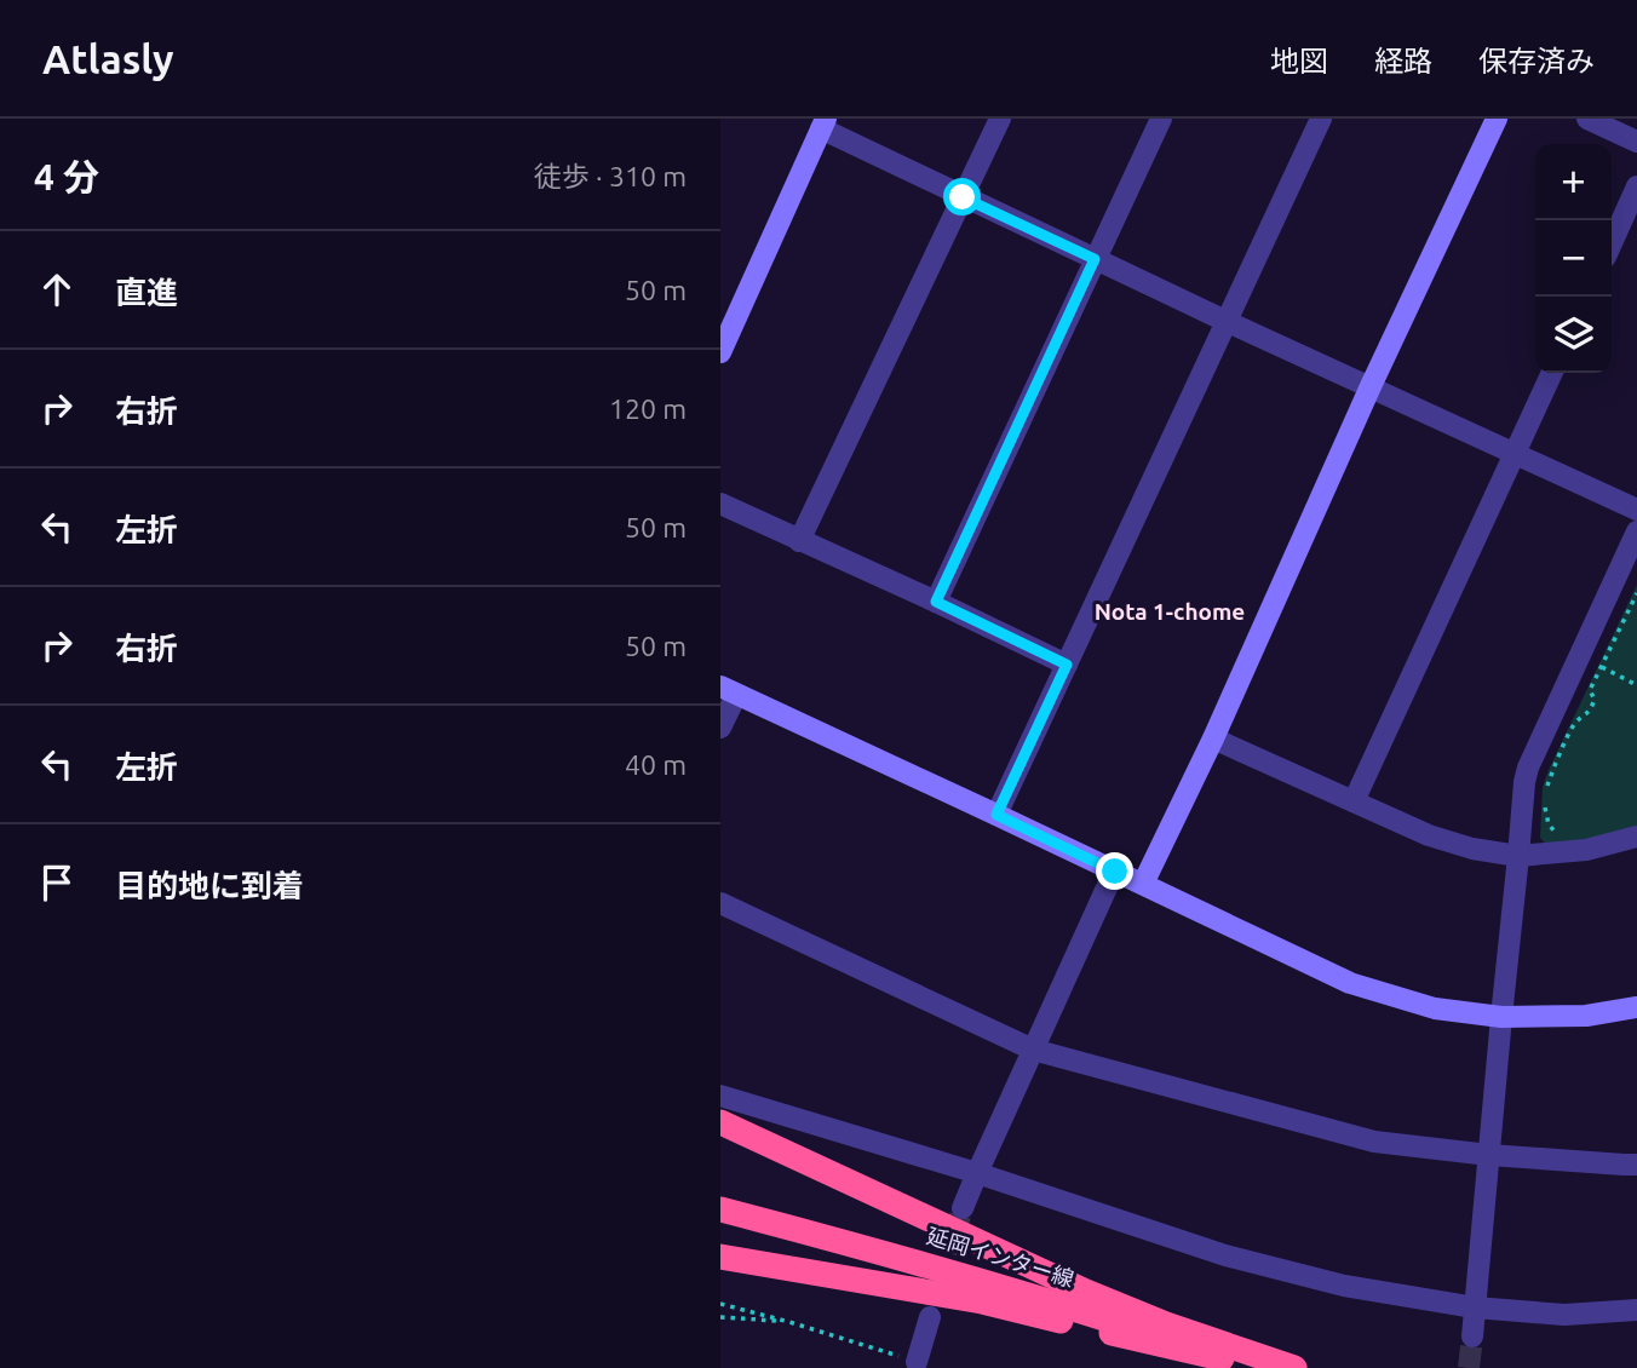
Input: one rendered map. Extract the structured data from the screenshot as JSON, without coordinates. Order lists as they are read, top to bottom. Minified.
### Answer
{"streets":{"highway":["延岡インター線"]},"districts":["Nota 1-chome"],"page":{"header":"Atlasly","nav":["地図","経路","保存済み"],"heading":["4 分","徒歩 · 310 m"],"map_buttons":["+","−"],"list":[["直進","50 m"],["右折","120 m"],["左折","50 m"],["右折","50 m"],["左折","40 m"],"目的地に到着"]}}
